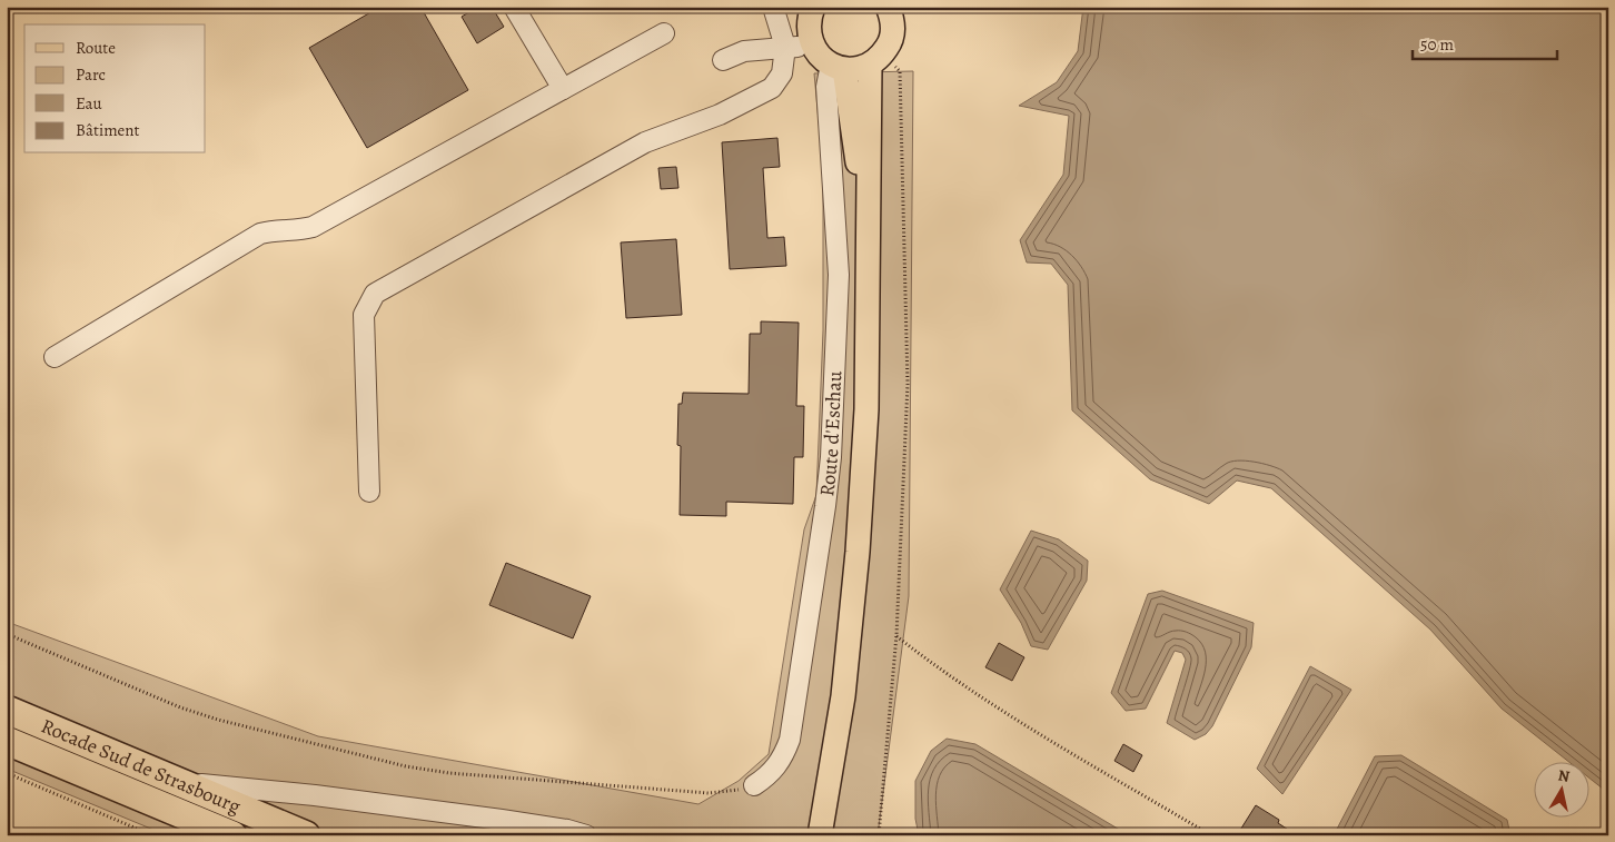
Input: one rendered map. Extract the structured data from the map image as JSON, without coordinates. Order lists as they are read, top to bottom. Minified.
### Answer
{"streets":{"highway":["Rocade Sud de Strasbourg"],"main road":["Route d'Eschau"]},"legend":["Route","Parc","Eau","Bâtiment"],"scale_bar":"50 m","north":"top"}
